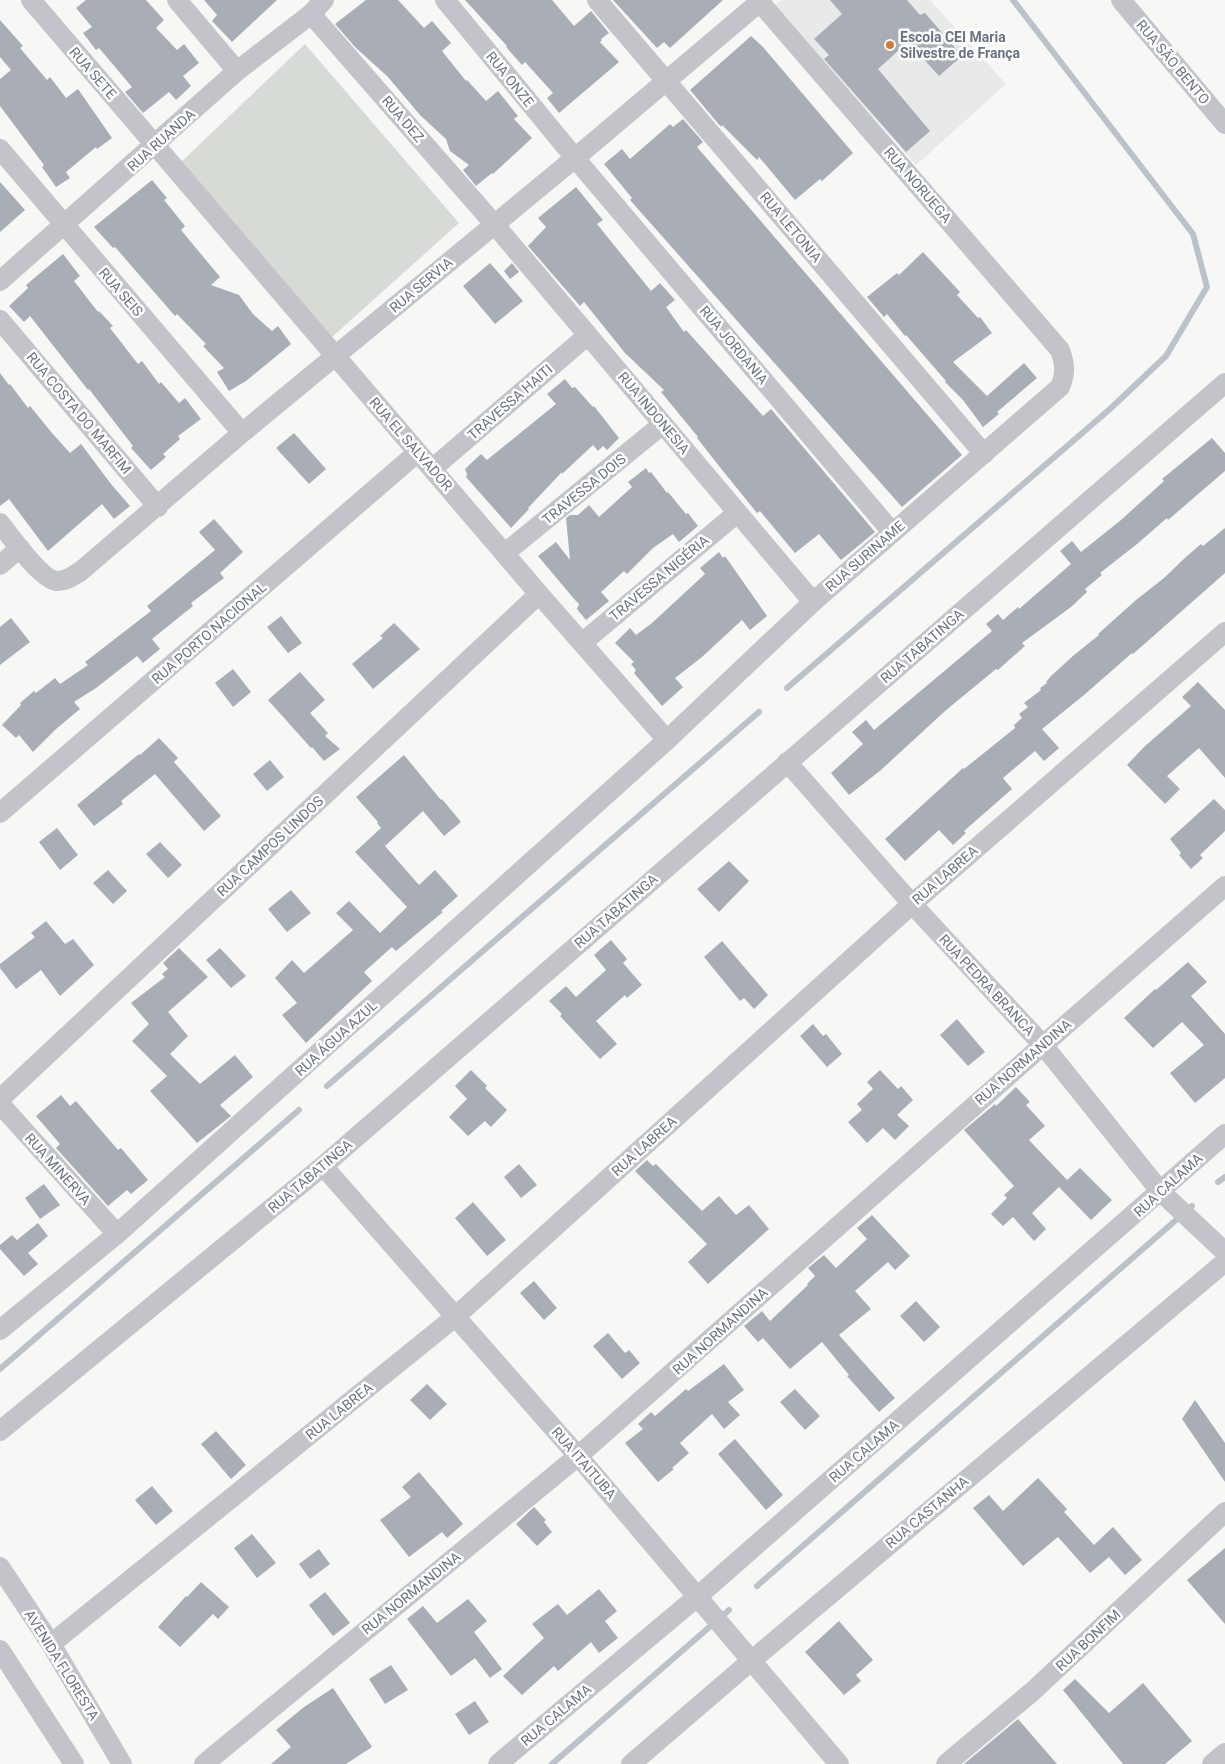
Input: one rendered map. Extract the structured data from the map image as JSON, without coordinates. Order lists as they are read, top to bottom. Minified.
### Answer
{"streets":{"street":["RUA SÃO BENTO","RUA SETE","RUA ONZE","RUA DEZ","RUA RUANDA","RUA NORUEGA","RUA LETONIA","RUA SERVIA","RUA SEIS","RUA JORDANIA","TRAVESSA HAITI","RUA COSTA DO MARFIM","RUA INDONESIA","RUA EL SALVADOR","TRAVESSA DOIS","RUA SURINAME","TRAVESSA NIGÉRIA","RUA PORTO NACIONAL","RUA TABATINGA","RUA CAMPOS LINDOS","RUA LABREA","RUA PEDRA BRANCA","RUA ÁGUA AZUL","RUA NORMANDINA","RUA MINERVA","RUA CALAMA","RUA ITAITUBA","RUA CASTANHA","RUA BONFIM","AVENIDA FLORESTA"]},"crossings":[["RUA SETE","RUA RUANDA"],["RUA SETE","RUA EL SALVADOR"],["RUA ONZE","RUA SERVIA"],["RUA ONZE","RUA JORDANIA"],["RUA DEZ","RUA RUANDA"],["RUA DEZ","RUA SERVIA"],["RUA DEZ","RUA INDONESIA"],["RUA RUANDA","RUA SEIS"],["RUA RUANDA","RUA EL SALVADOR"],["RUA NORUEGA","RUA SERVIA"],["RUA NORUEGA","RUA SURINAME"],["RUA LETONIA","RUA SERVIA"],["RUA LETONIA","RUA SURINAME"],["RUA SERVIA","RUA SEIS"],["RUA SERVIA","RUA JORDANIA"],["RUA SERVIA","RUA COSTA DO MARFIM"],["RUA SERVIA","RUA INDONESIA"],["RUA SERVIA","RUA EL SALVADOR"],["RUA JORDANIA","RUA SURINAME"],["TRAVESSA HAITI","RUA INDONESIA"],["TRAVESSA HAITI","RUA EL SALVADOR"],["RUA INDONESIA","TRAVESSA DOIS"],["RUA INDONESIA","RUA SURINAME"],["RUA INDONESIA","TRAVESSA NIGÉRIA"],["RUA EL SALVADOR","TRAVESSA DOIS"],["RUA EL SALVADOR","RUA SURINAME"],["RUA EL SALVADOR","TRAVESSA NIGÉRIA"],["RUA EL SALVADOR","RUA PORTO NACIONAL"],["RUA EL SALVADOR","RUA CAMPOS LINDOS"],["RUA EL SALVADOR","RUA ÁGUA AZUL"],["RUA SURINAME","RUA ÁGUA AZUL"],["RUA TABATINGA","RUA PEDRA BRANCA"],["RUA TABATINGA","RUA ITAITUBA"],["RUA LABREA","RUA PEDRA BRANCA"],["RUA LABREA","RUA ITAITUBA"],["RUA LABREA","AVENIDA FLORESTA"],["RUA PEDRA BRANCA","RUA NORMANDINA"],["RUA PEDRA BRANCA","RUA CALAMA"],["RUA ÁGUA AZUL","RUA MINERVA"],["RUA NORMANDINA","RUA ITAITUBA"],["RUA CALAMA","RUA ITAITUBA"],["RUA ITAITUBA","RUA CASTANHA"]],"places":["Escola CEI Maria Silvestre de França"]}
